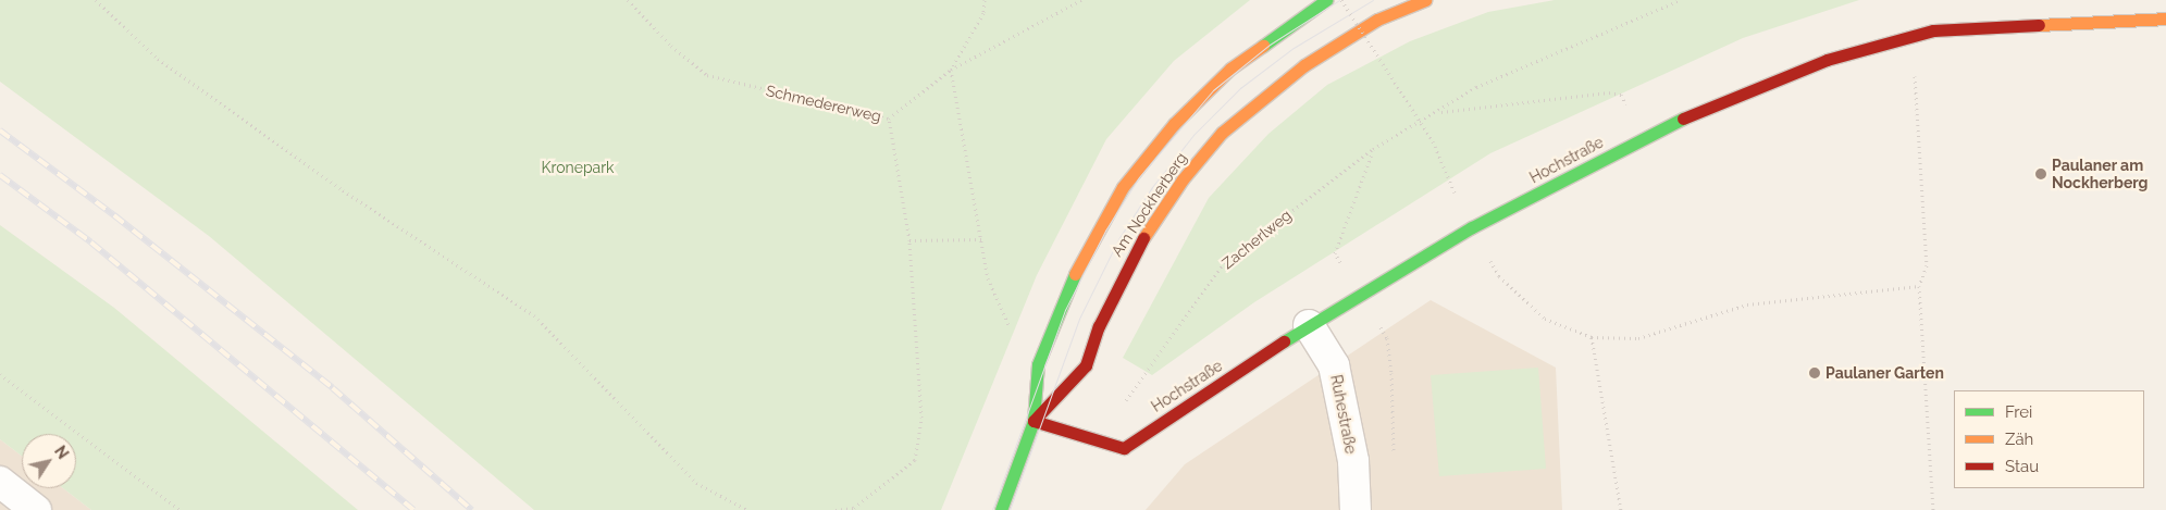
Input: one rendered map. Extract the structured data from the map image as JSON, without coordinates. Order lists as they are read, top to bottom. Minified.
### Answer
{"streets":{"street":["Hochstraße","Am Nockherberg","Ruhestraße"],"path":["Schmedererweg","Zacherlweg"]},"crossings":[["Hochstraße","Zacherlweg"],["Hochstraße","Ruhestraße"]],"parks":["Kronepark"],"places":["Paulaner am Nockherberg","Paulaner Garten"],"legend":["Frei","Zäh","Stau"],"north":"top right"}
